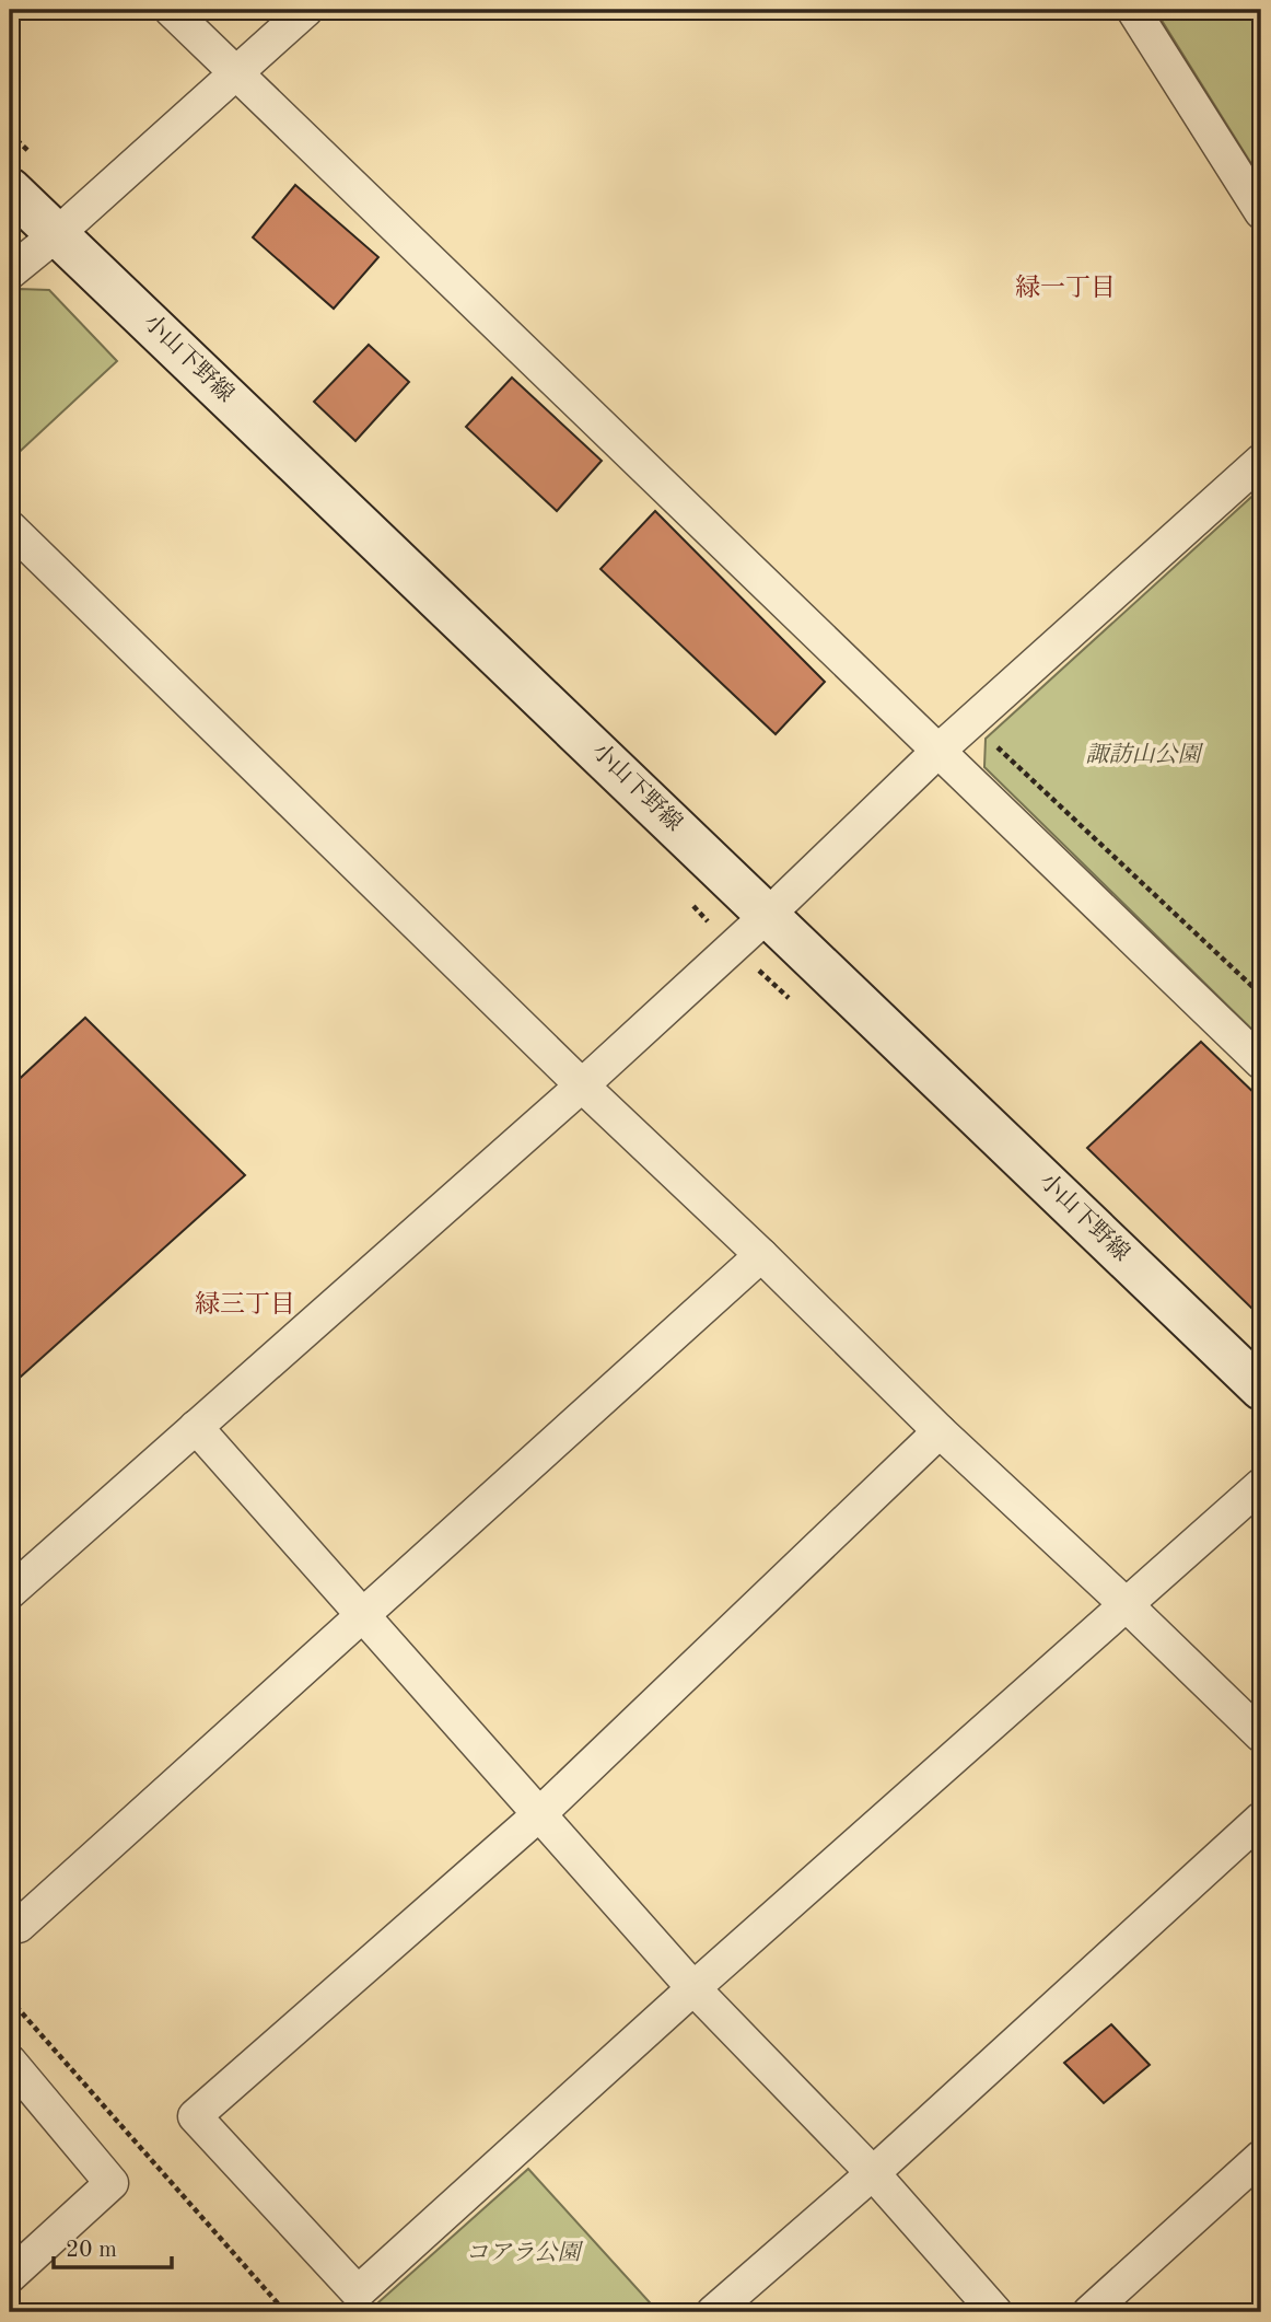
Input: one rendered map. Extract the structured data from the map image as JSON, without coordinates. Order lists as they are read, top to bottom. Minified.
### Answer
{"streets":{"main road":["小山下野線"]},"districts":["緑一丁目","緑三丁目"],"parks":["諏訪山公園","コアラ公園"],"scale_bar":"20 m"}
